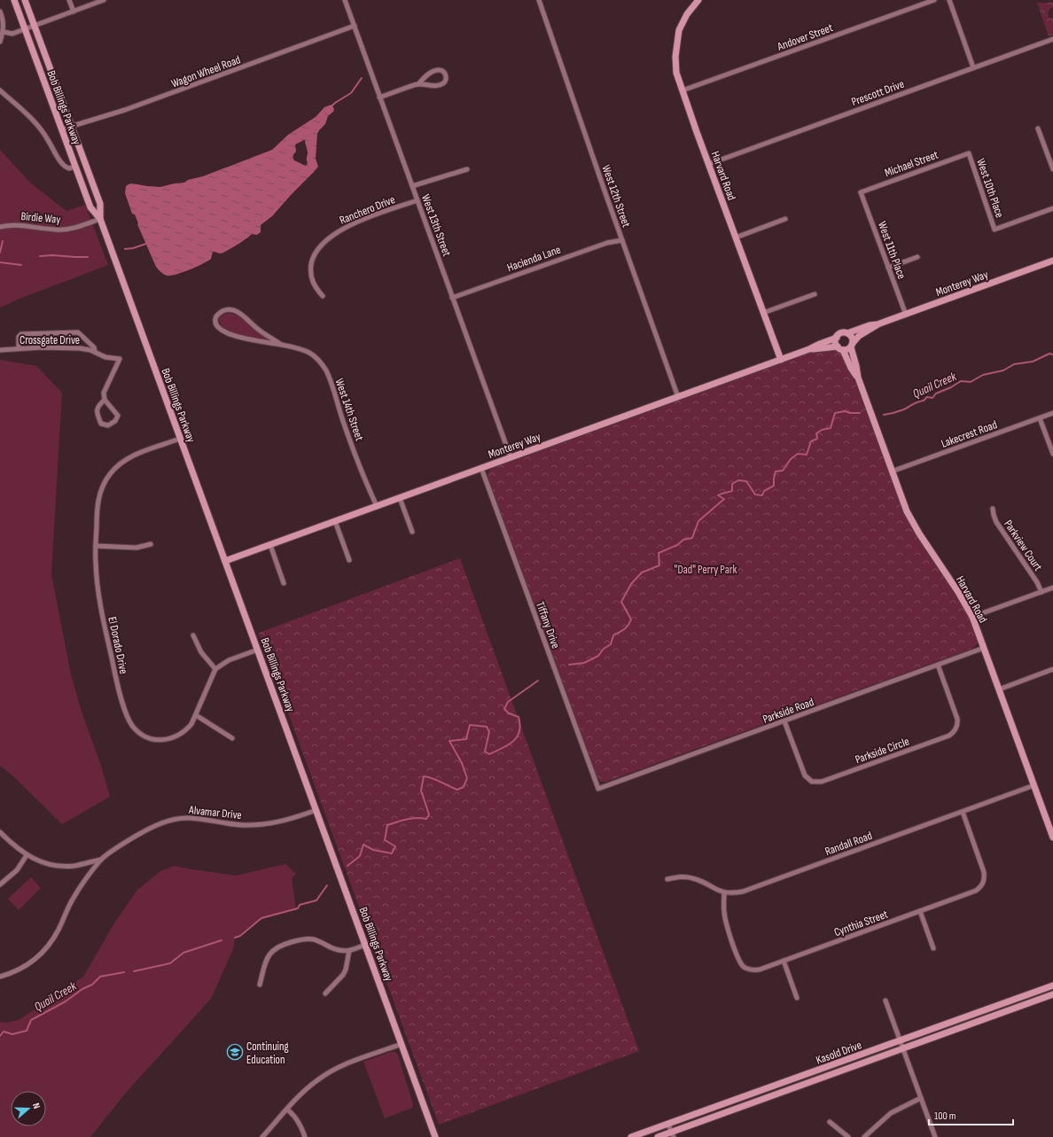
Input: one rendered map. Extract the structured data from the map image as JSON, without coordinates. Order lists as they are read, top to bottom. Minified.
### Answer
{"streets":{"main road":["Bob Billings Parkway","Harvard Road","Monterey Way","Kasold Drive"],"street":["Andover Street","Wagon Wheel Road","Prescott Drive","Michael Street","West 10th Place","West 12th Street","Ranchero Drive","Birdie Way","West 13th Street","West 11th Place","Hacienda Lane","Crossgate Drive","West 14th Street","Lakecrest Road","Parkview Court","Tiffany Drive","El Dorado Drive","Parkside Road","Parkside Circle","Alvamar Drive","Randall Road","Cynthia Street"]},"crossings":[["Andover Street","Harvard Road"],["Wagon Wheel Road","Bob Billings Parkway"],["Wagon Wheel Road","West 13th Street"],["Prescott Drive","Harvard Road"],["Bob Billings Parkway","Birdie Way"],["Bob Billings Parkway","Monterey Way"],["Bob Billings Parkway","El Dorado Drive"],["Bob Billings Parkway","Alvamar Drive"],["Michael Street","West 10th Place"],["Michael Street","West 11th Place"],["Harvard Road","Monterey Way"],["Harvard Road","Lakecrest Road"],["Harvard Road","Parkside Road"],["Harvard Road","Randall Road"],["West 12th Street","Hacienda Lane"],["West 12th Street","Monterey Way"],["Ranchero Drive","West 13th Street"],["West 13th Street","Hacienda Lane"],["West 13th Street","Monterey Way"],["West 11th Place","Monterey Way"],["Monterey Way","West 14th Street"],["Monterey Way","Tiffany Drive"],["Tiffany Drive","Parkside Road"],["Parkside Road","Parkside Circle"],["Randall Road","Cynthia Street"]],"water":["Quail Creek"],"parks":["\"Dad\" Perry Park"],"places":{"school or university":["Continuing Education"]},"scale_bar":"100 m","north":"right"}
